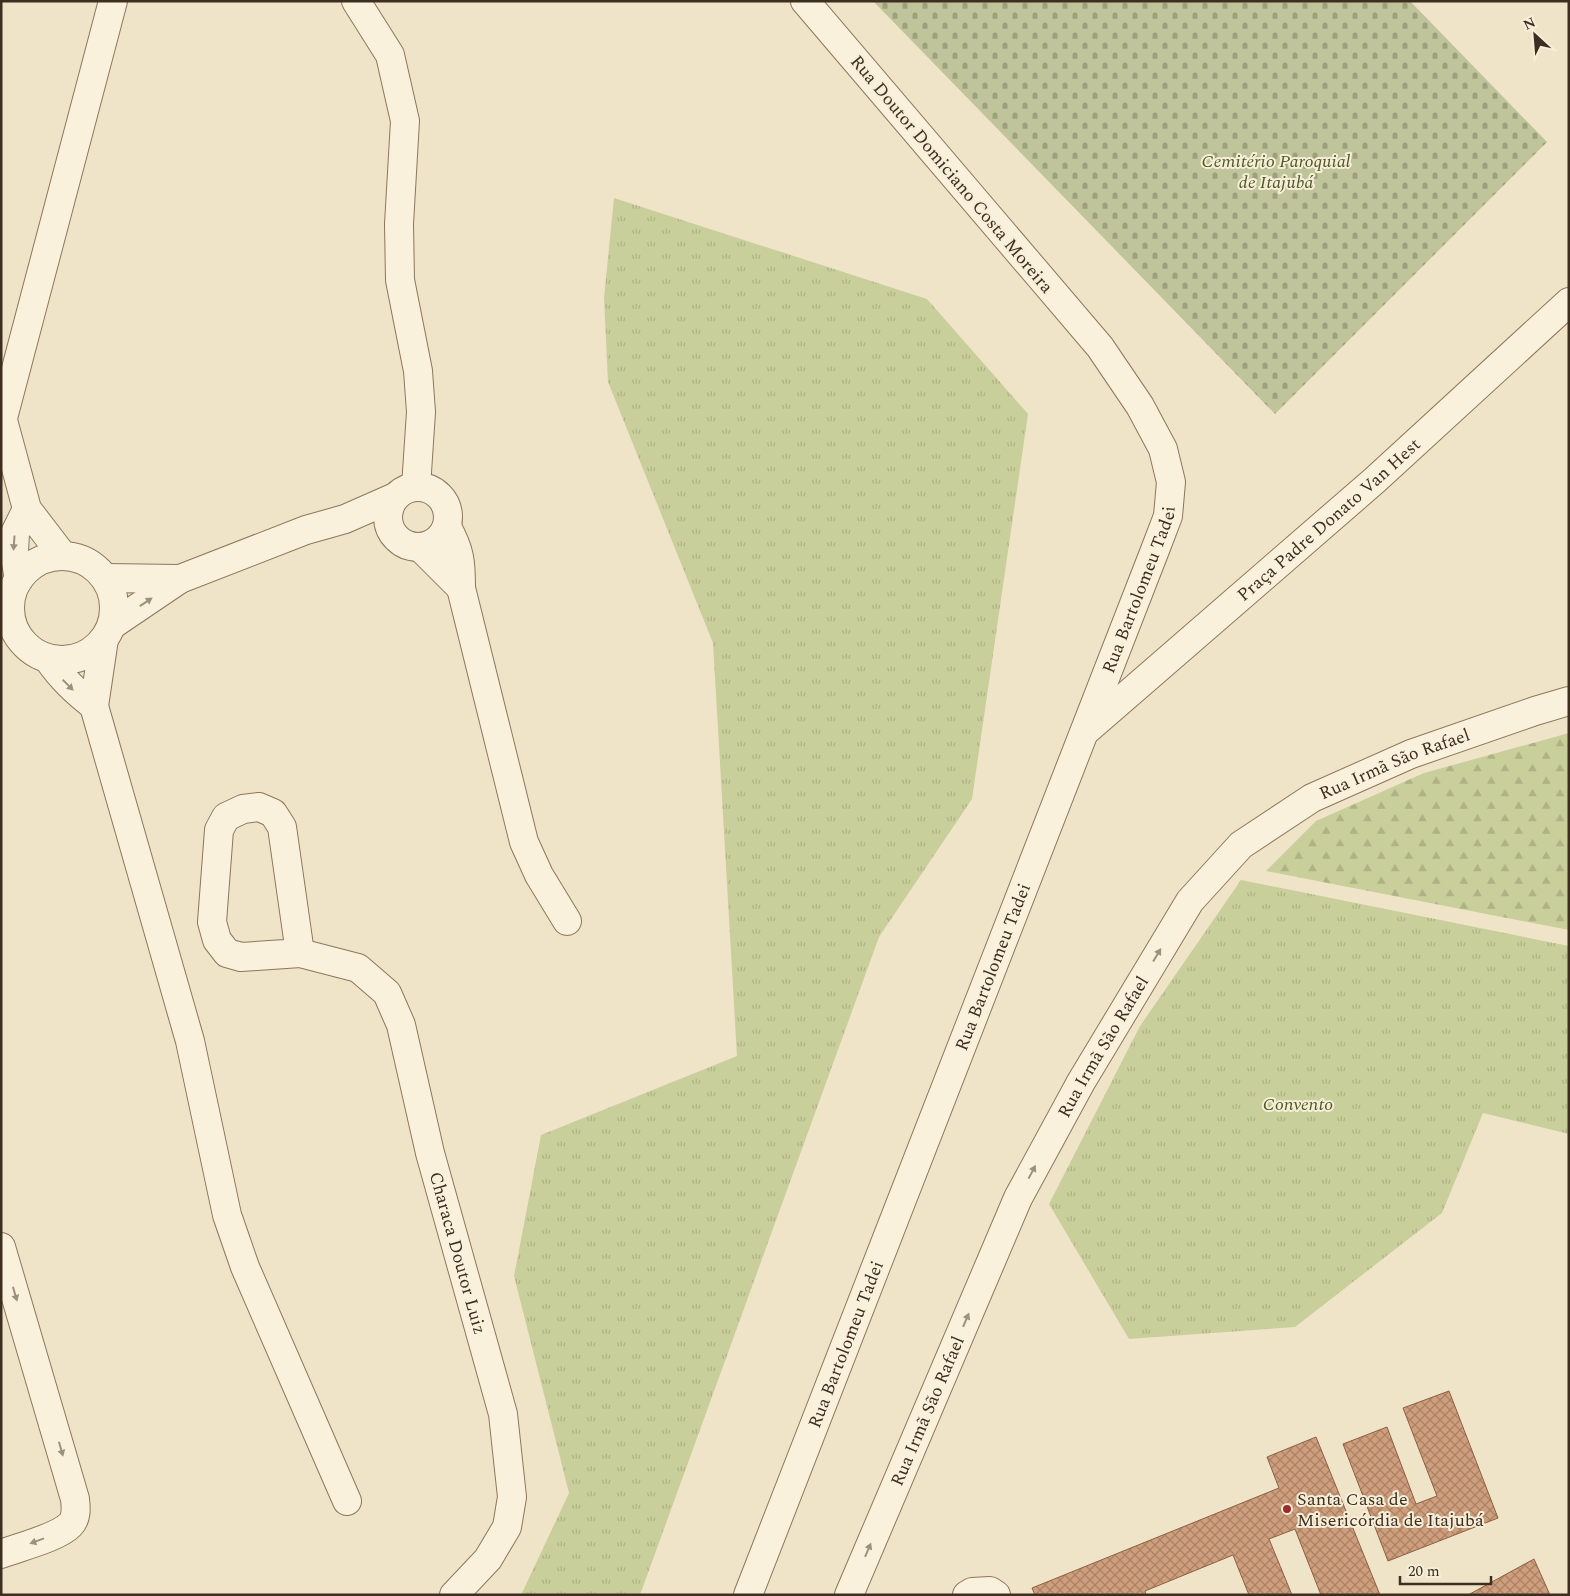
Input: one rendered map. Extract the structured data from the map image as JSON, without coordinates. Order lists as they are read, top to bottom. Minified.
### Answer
{"streets":{"street":["Rua Doutor Domiciano Costa Moreira","Praça Padre Donato Van Hest","Rua Bartolomeu Tadei","Rua Irmã São Rafael","Characa Doutor Luiz"]},"crossings":[["Rua Doutor Domiciano Costa Moreira","Rua Bartolomeu Tadei"],["Praça Padre Donato Van Hest","Rua Bartolomeu Tadei"]],"one_way":["Rua Irmã São Rafael"],"parks":["Cemitério Paroquial de Itajubá","Convento"],"places":["Santa Casa de Misericórdia de Itajubá"],"scale_bar":"20 m","north":"top left"}
